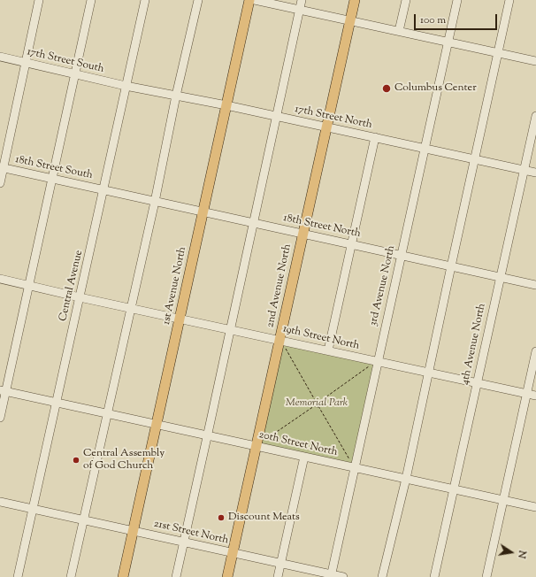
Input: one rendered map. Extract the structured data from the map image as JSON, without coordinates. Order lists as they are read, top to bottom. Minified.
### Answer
{"streets":{"main road":["1st Avenue North","2nd Avenue North"],"street":["17th Street South","17th Street North","18th Street South","18th Street North","Central Avenue","3rd Avenue North","19th Street North","4th Avenue North","20th Street North","21st Street North"]},"crossings":[["17th Street South","17th Street North"],["17th Street South","Central Avenue"],["17th Street North","Central Avenue"],["17th Street North","1st Avenue North"],["17th Street North","2nd Avenue North"],["17th Street North","3rd Avenue North"],["17th Street North","4th Avenue North"],["18th Street South","18th Street North"],["18th Street South","Central Avenue"],["18th Street North","Central Avenue"],["18th Street North","1st Avenue North"],["18th Street North","2nd Avenue North"],["18th Street North","3rd Avenue North"],["18th Street North","4th Avenue North"],["Central Avenue","19th Street North"],["Central Avenue","20th Street North"],["Central Avenue","21st Street North"],["1st Avenue North","19th Street North"],["1st Avenue North","20th Street North"],["1st Avenue North","21st Street North"],["2nd Avenue North","19th Street North"],["2nd Avenue North","20th Street North"],["2nd Avenue North","21st Street North"],["3rd Avenue North","19th Street North"],["3rd Avenue North","20th Street North"],["3rd Avenue North","21st Street North"],["19th Street North","4th Avenue North"],["4th Avenue North","20th Street North"]],"parks":["Memorial Park"],"places":["Columbus Center","Central Assembly of God Church","Discount Meats"],"scale_bar":"100 m","north":"right"}
